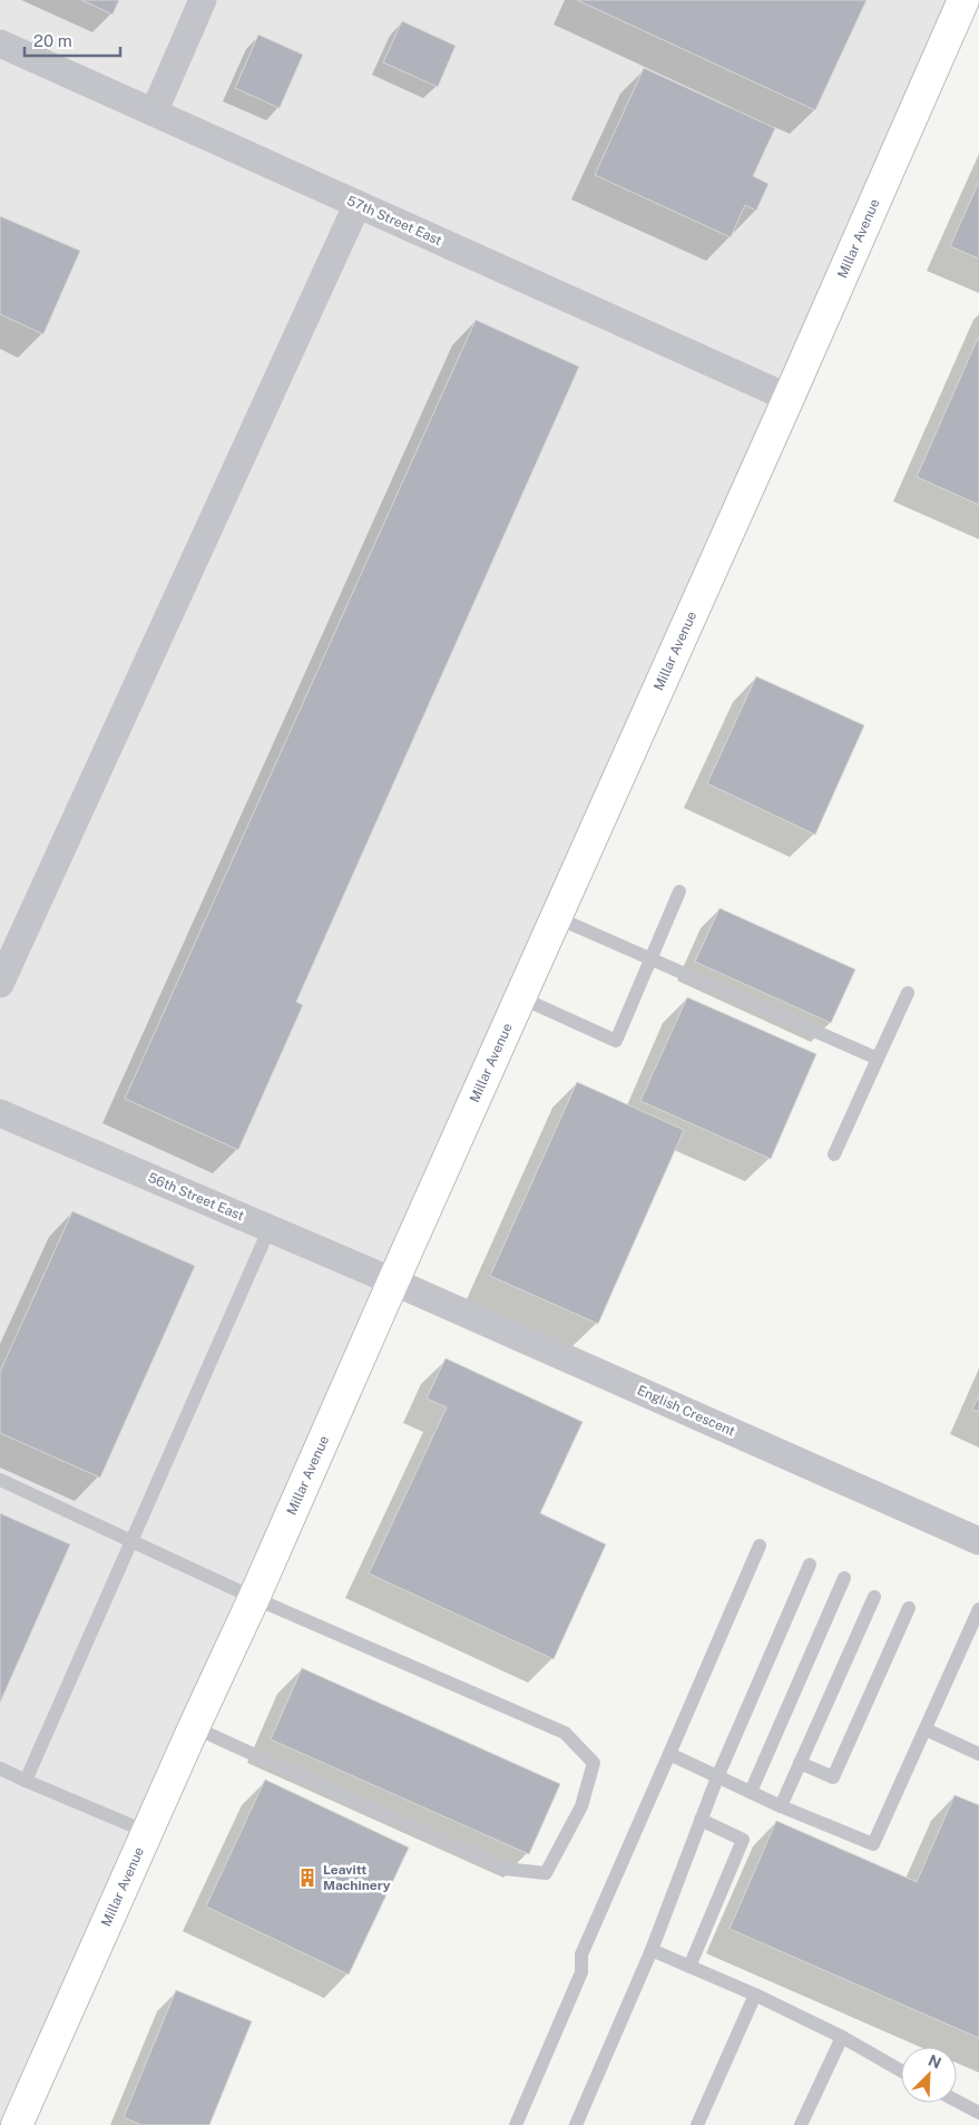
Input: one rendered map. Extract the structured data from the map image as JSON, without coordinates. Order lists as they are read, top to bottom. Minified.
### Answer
{"streets":{"street":["57th Street East","Millar Avenue","56th Street East","English Crescent"]},"crossings":[["57th Street East","Millar Avenue"],["Millar Avenue","56th Street East"],["Millar Avenue","English Crescent"],["56th Street East","English Crescent"]],"places":{"building":["Leavitt Machinery"]},"scale_bar":"20 m","north":"top right"}
